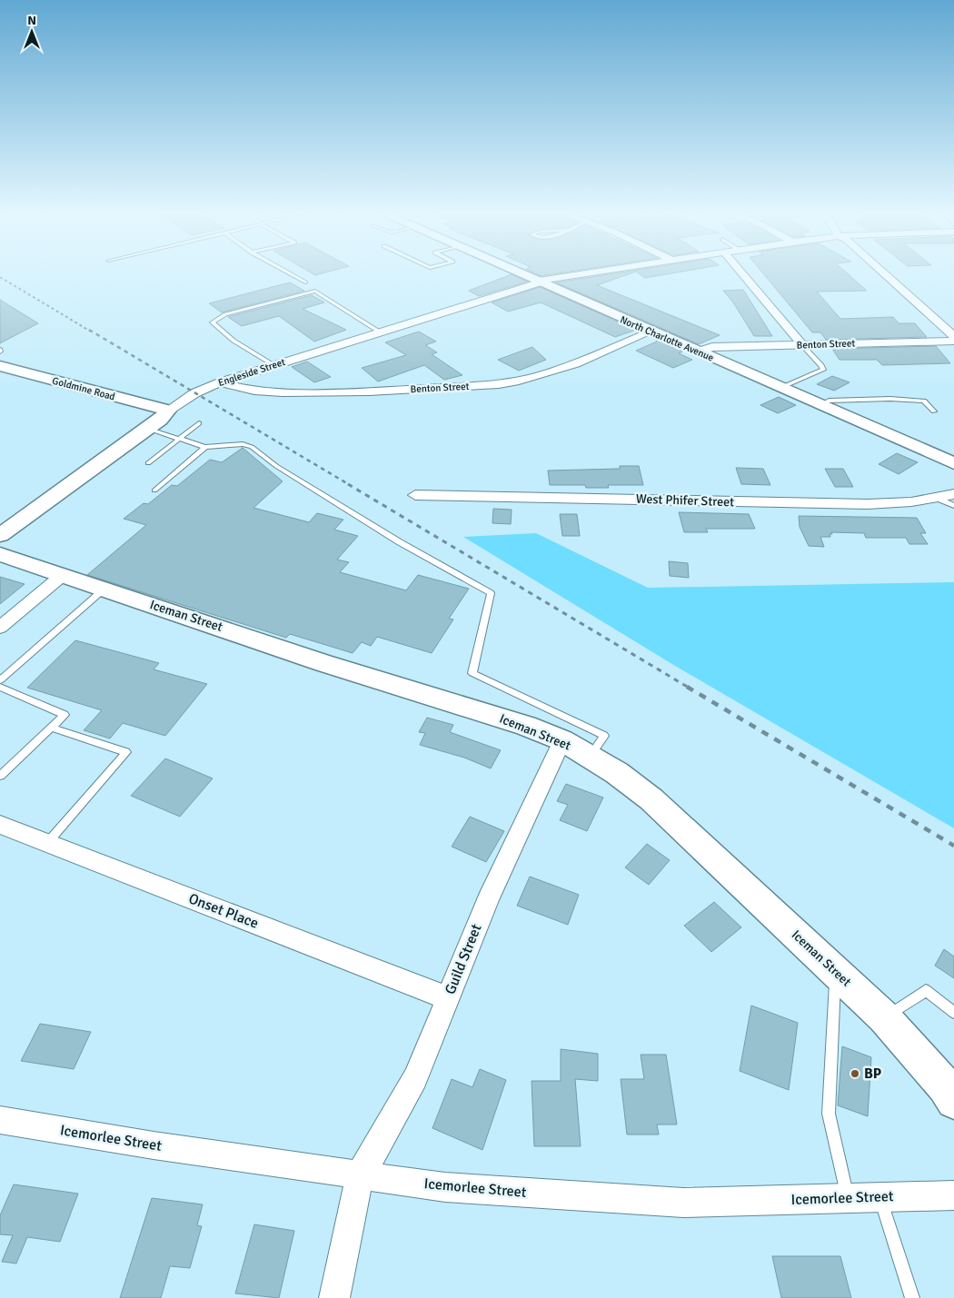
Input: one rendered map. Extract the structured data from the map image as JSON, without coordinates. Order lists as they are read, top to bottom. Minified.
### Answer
{"streets":{"main road":["North Charlotte Avenue","Engleside Street","Goldmine Road","Iceman Street"],"street":["Benton Street","West Phifer Street","Onset Place","Guild Street","Icemorlee Street"]},"crossings":[["North Charlotte Avenue","Benton Street"],["North Charlotte Avenue","Engleside Street"],["Benton Street","Engleside Street"],["Engleside Street","Goldmine Road"],["Iceman Street","Guild Street"],["Onset Place","Guild Street"],["Guild Street","Icemorlee Street"]],"places":["BP"],"north":"top"}
